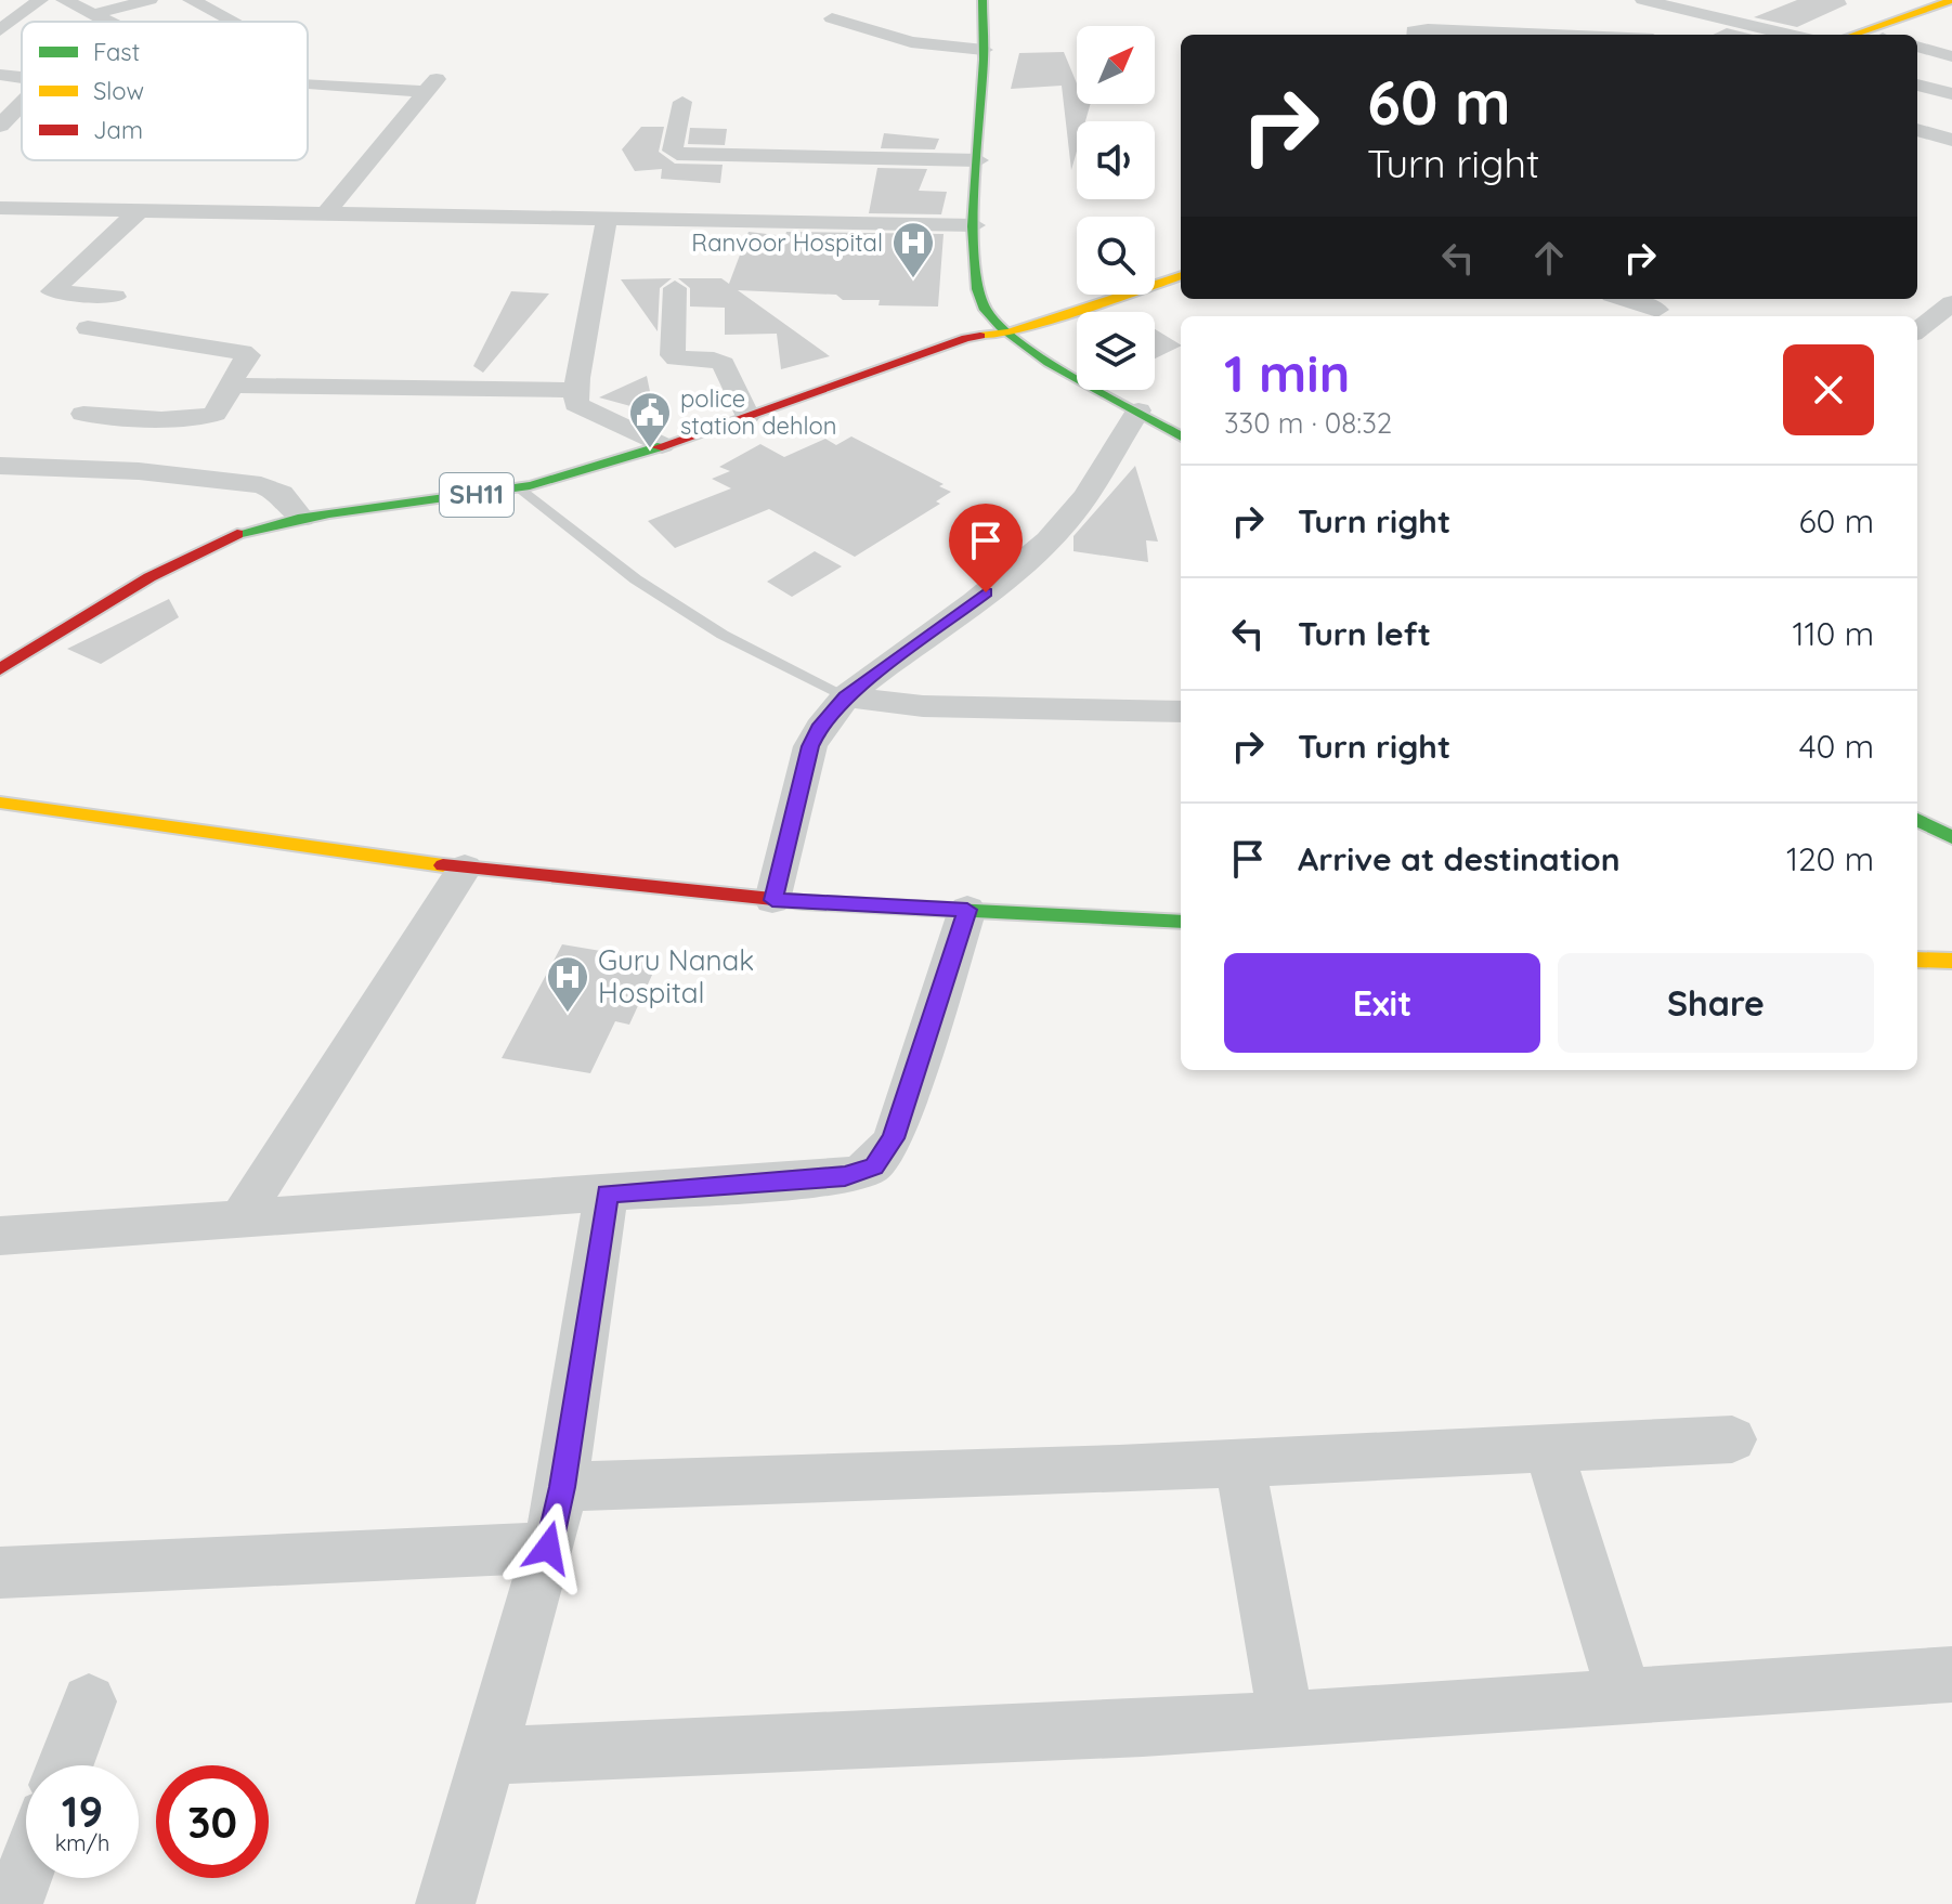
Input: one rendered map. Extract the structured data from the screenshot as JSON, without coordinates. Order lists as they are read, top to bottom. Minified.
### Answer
{"streets":{"street":["SH11"]},"places":{"hospital":["Ranvoor Hospital","Guru Nanak Hospital"],"public building":["police station dehlon"]},"legend":["Fast","Slow","Jam"],"north":"top right","page":{"turn":["60 m","Turn right"],"heading":["1 min","330 m · 08:32"],"list":[{"name":"Turn right","value":"60 m"},{"name":"Turn left","value":"110 m"},{"name":"Turn right","value":"40 m"},{"name":"Arrive at destination","value":"120 m"}],"buttons":["Exit","Share"],"speed":"19 km/h","limit":"30"}}
